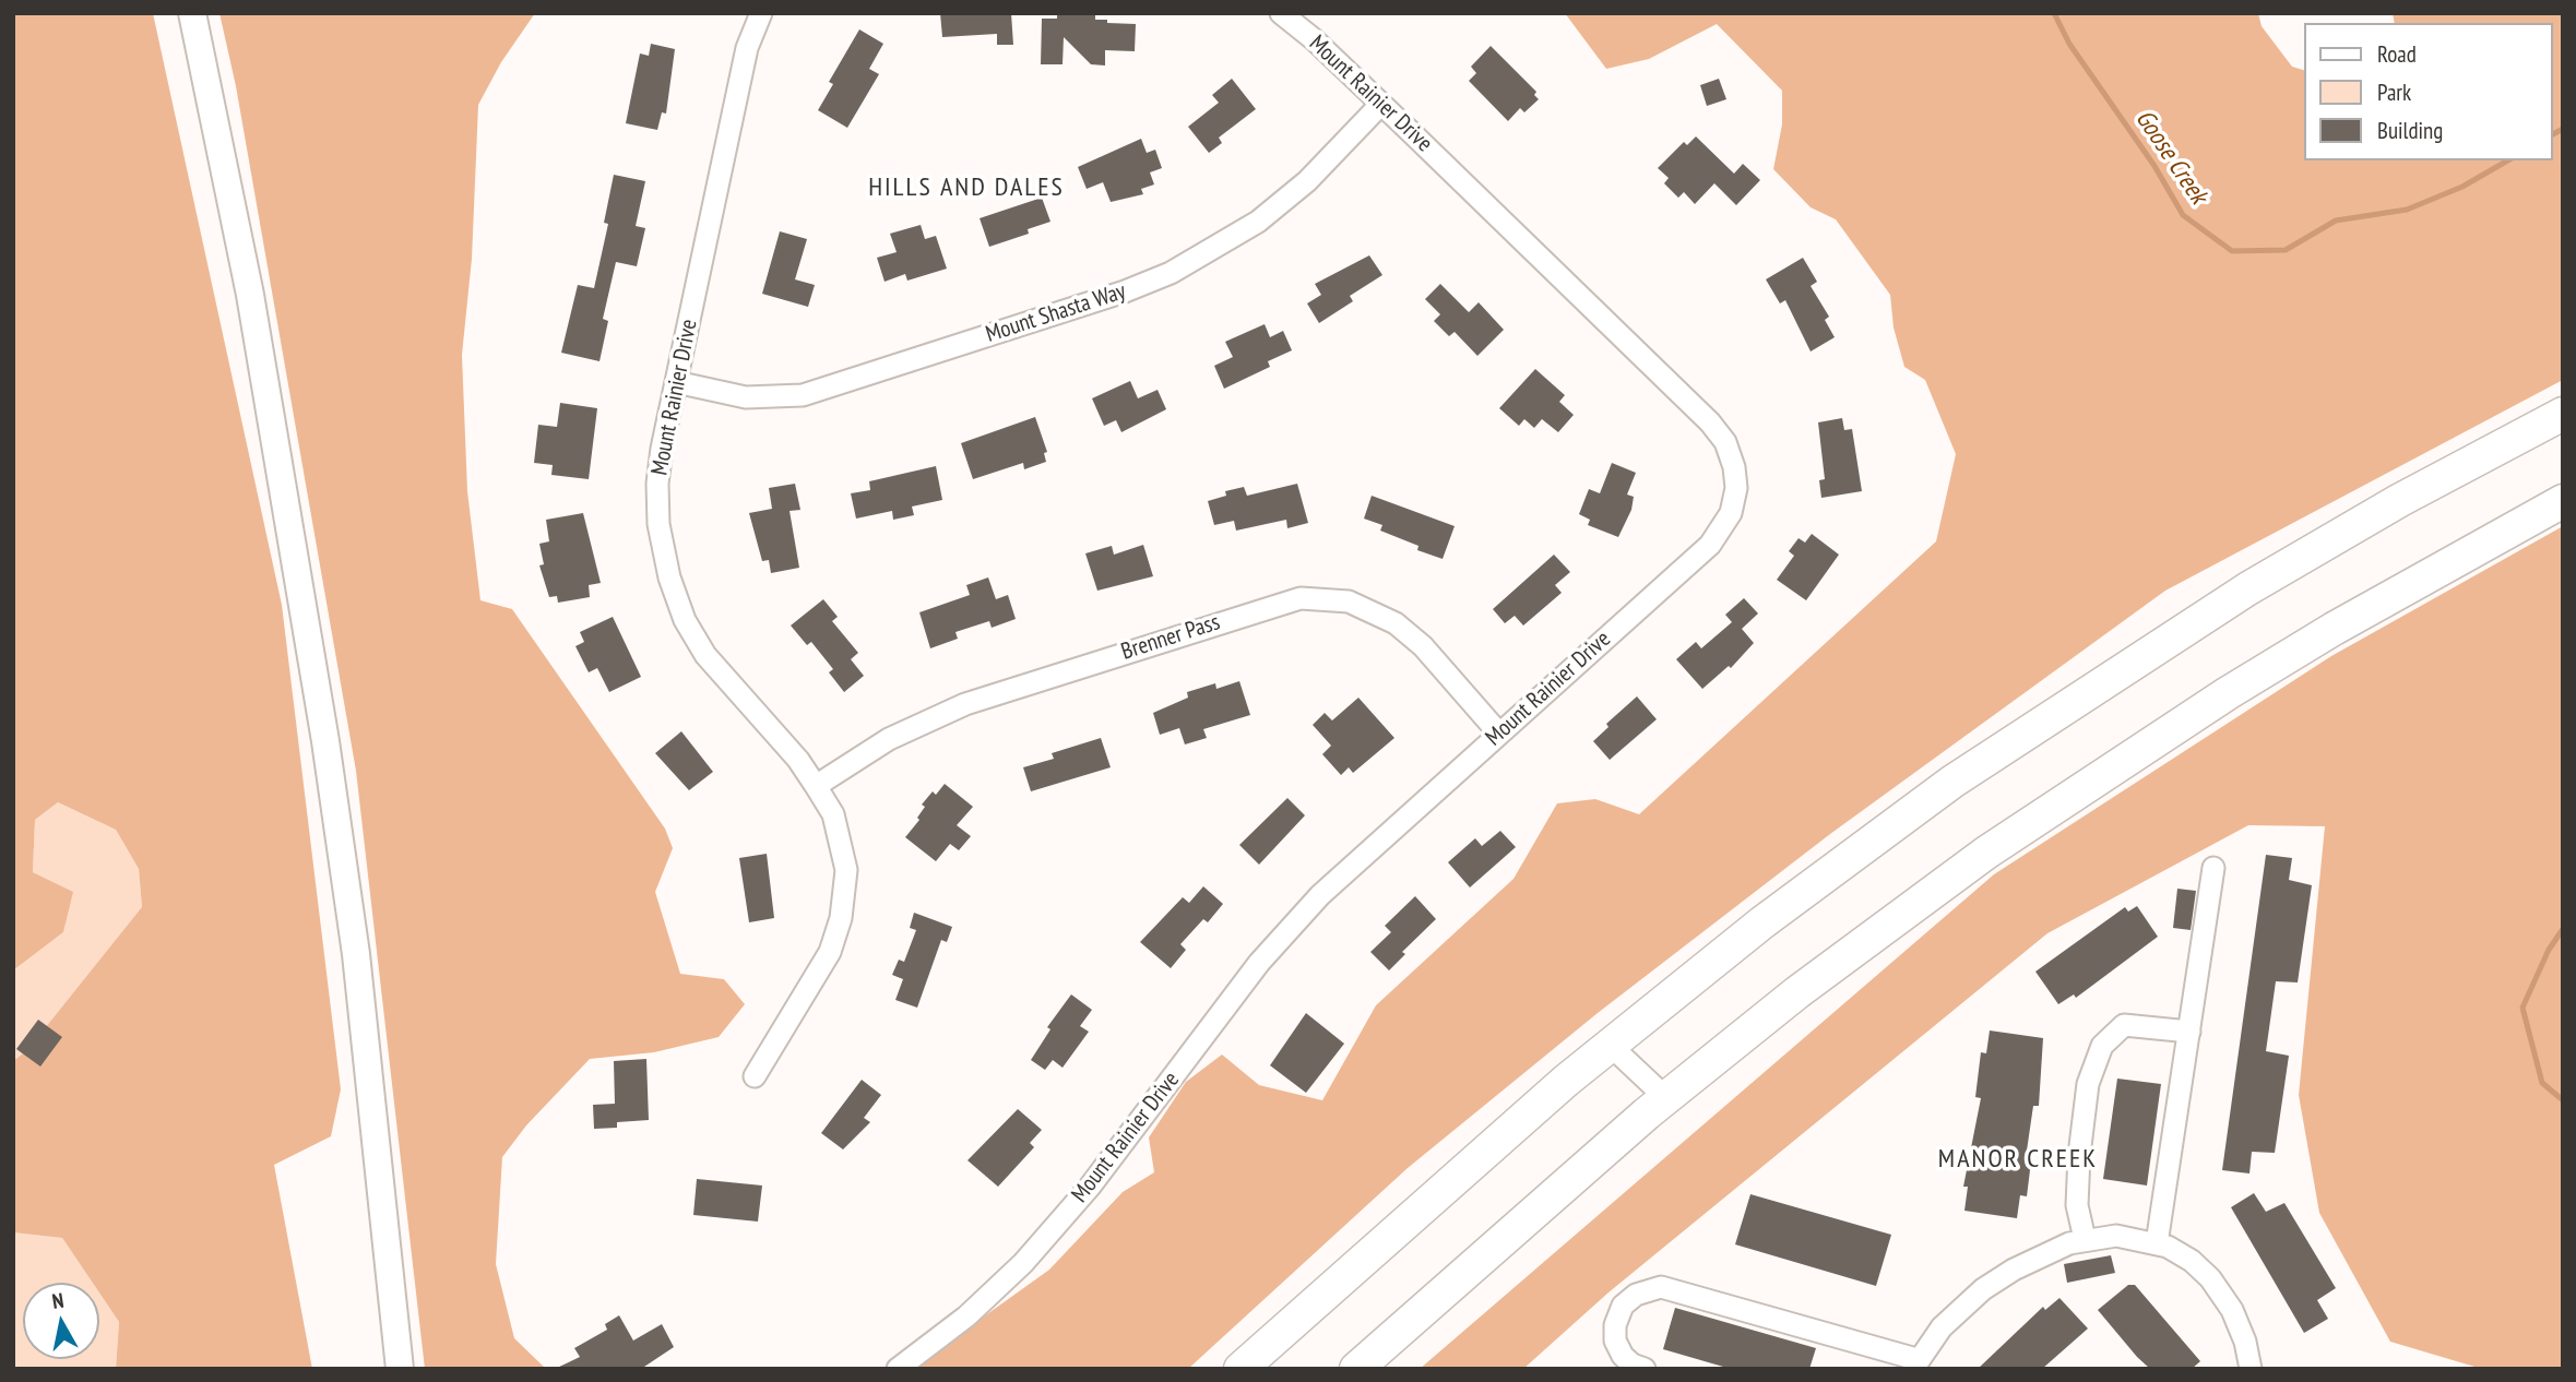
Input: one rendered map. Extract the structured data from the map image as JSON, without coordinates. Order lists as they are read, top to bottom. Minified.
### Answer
{"streets":{"street":["Mount Rainier Drive","Mount Shasta Way","Brenner Pass"]},"crossings":[["Mount Rainier Drive","Mount Shasta Way"],["Mount Rainier Drive","Brenner Pass"]],"districts":["HILLS AND DALES","MANOR CREEK"],"water":["Goose Creek"],"legend":["Road","Park","Building"],"north":"top"}
